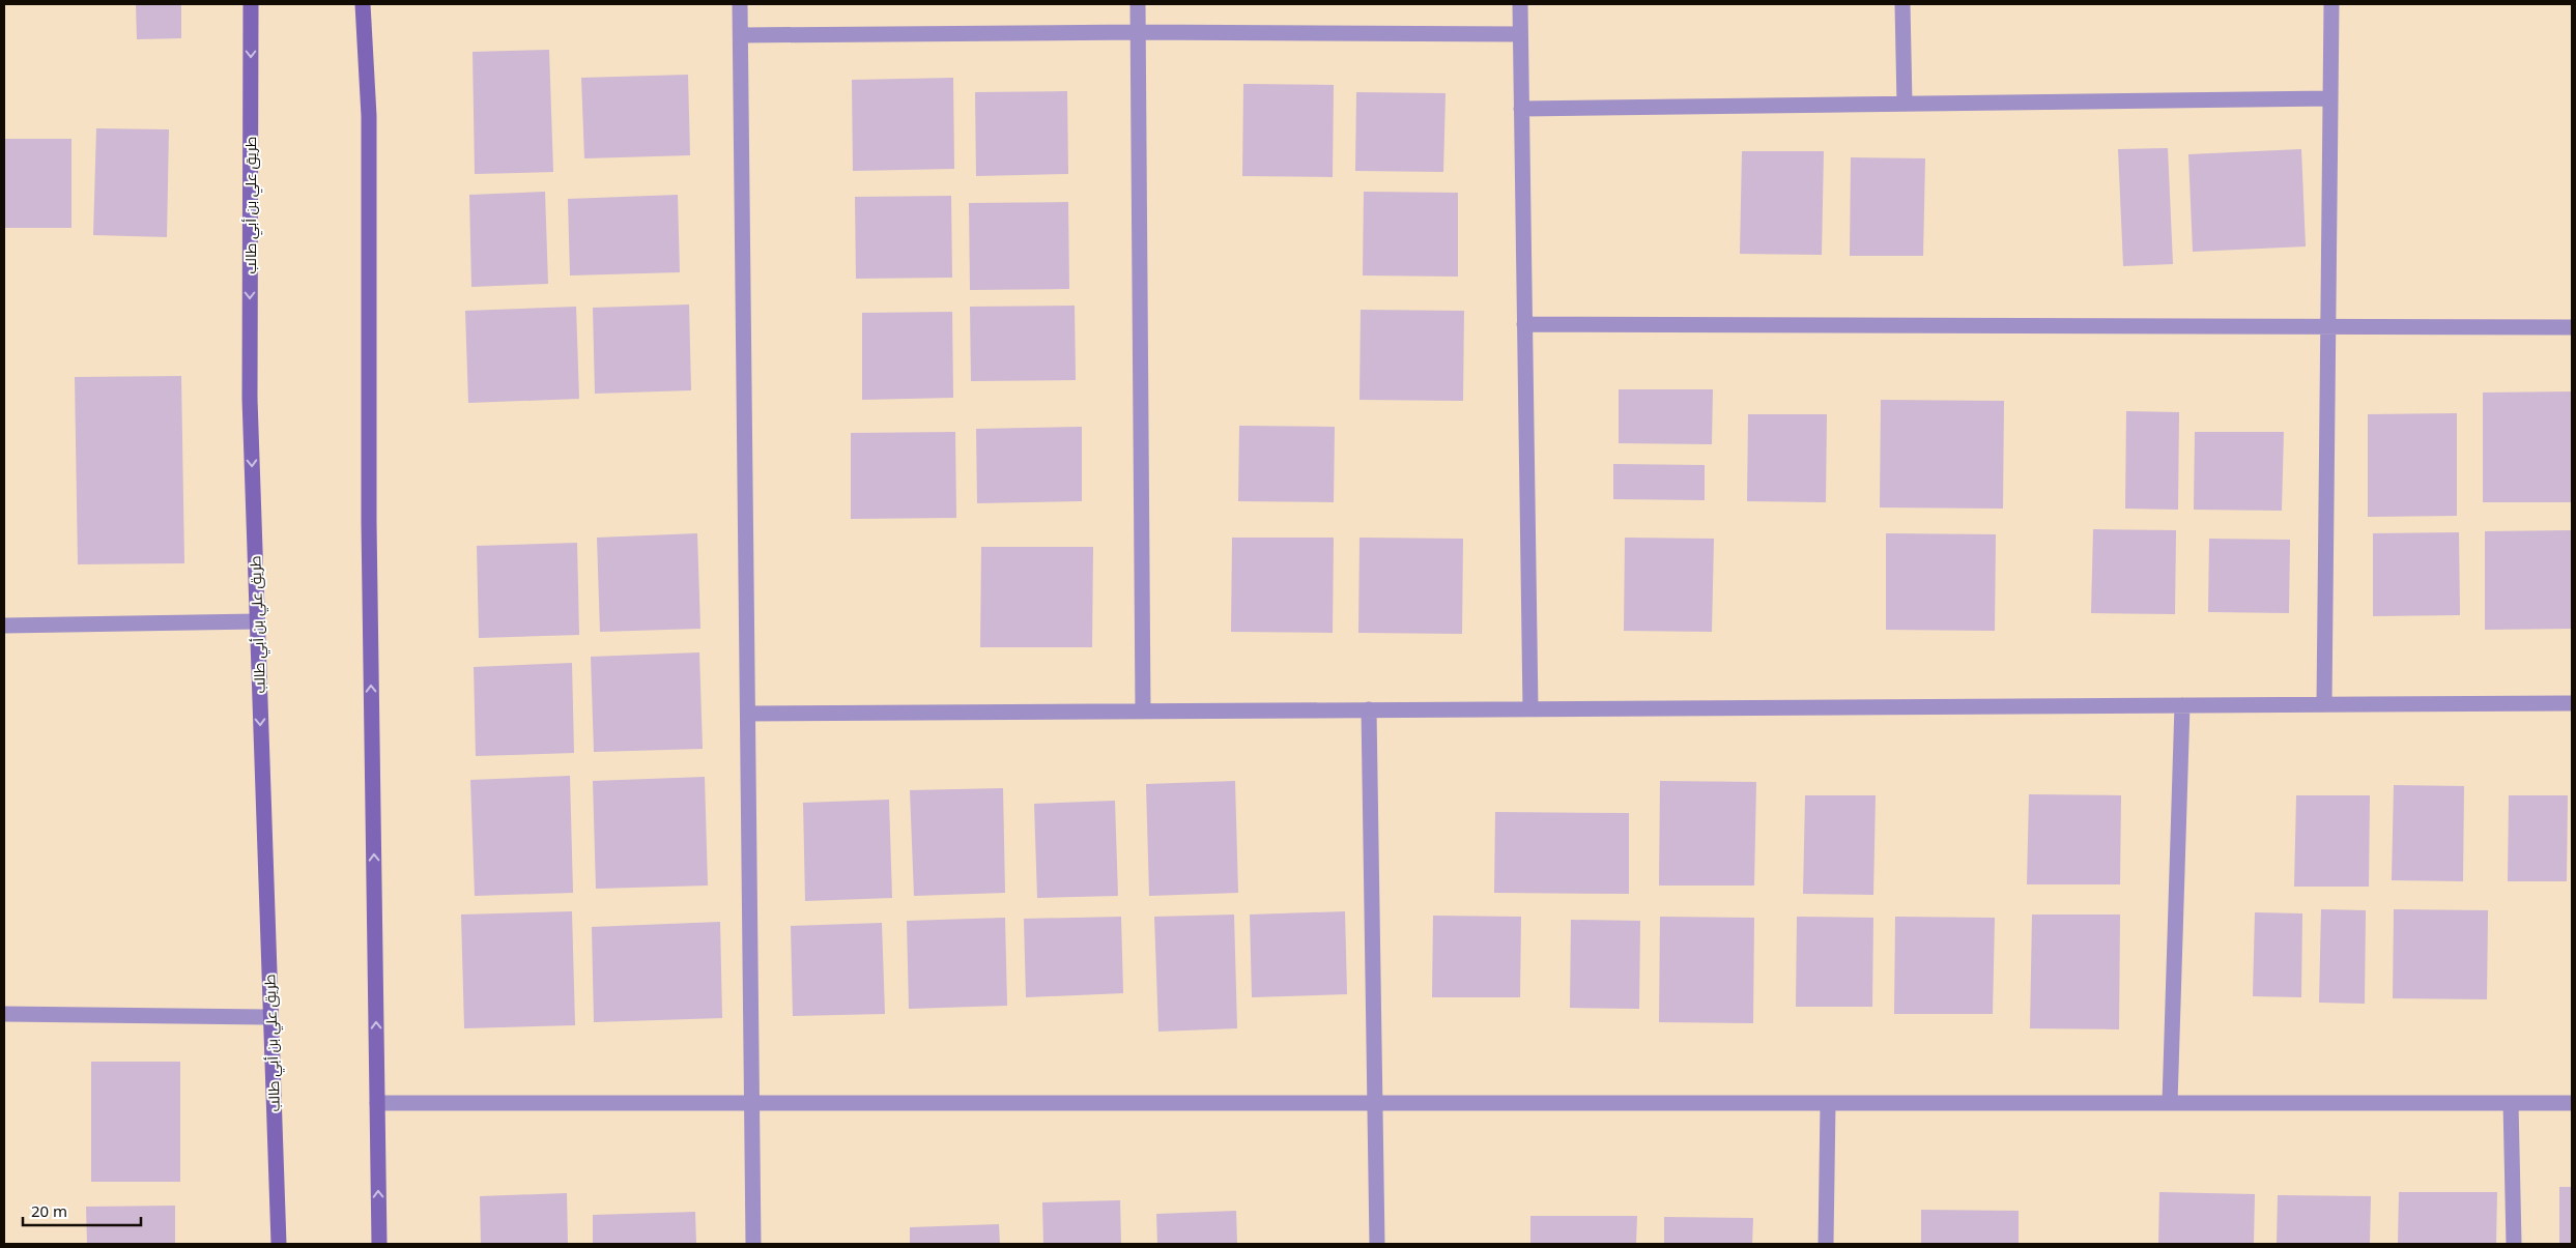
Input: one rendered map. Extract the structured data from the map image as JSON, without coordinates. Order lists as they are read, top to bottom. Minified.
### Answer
{"streets":{"main road":["طريق علي بن أبي طالب"]},"scale_bar":"20 m"}
